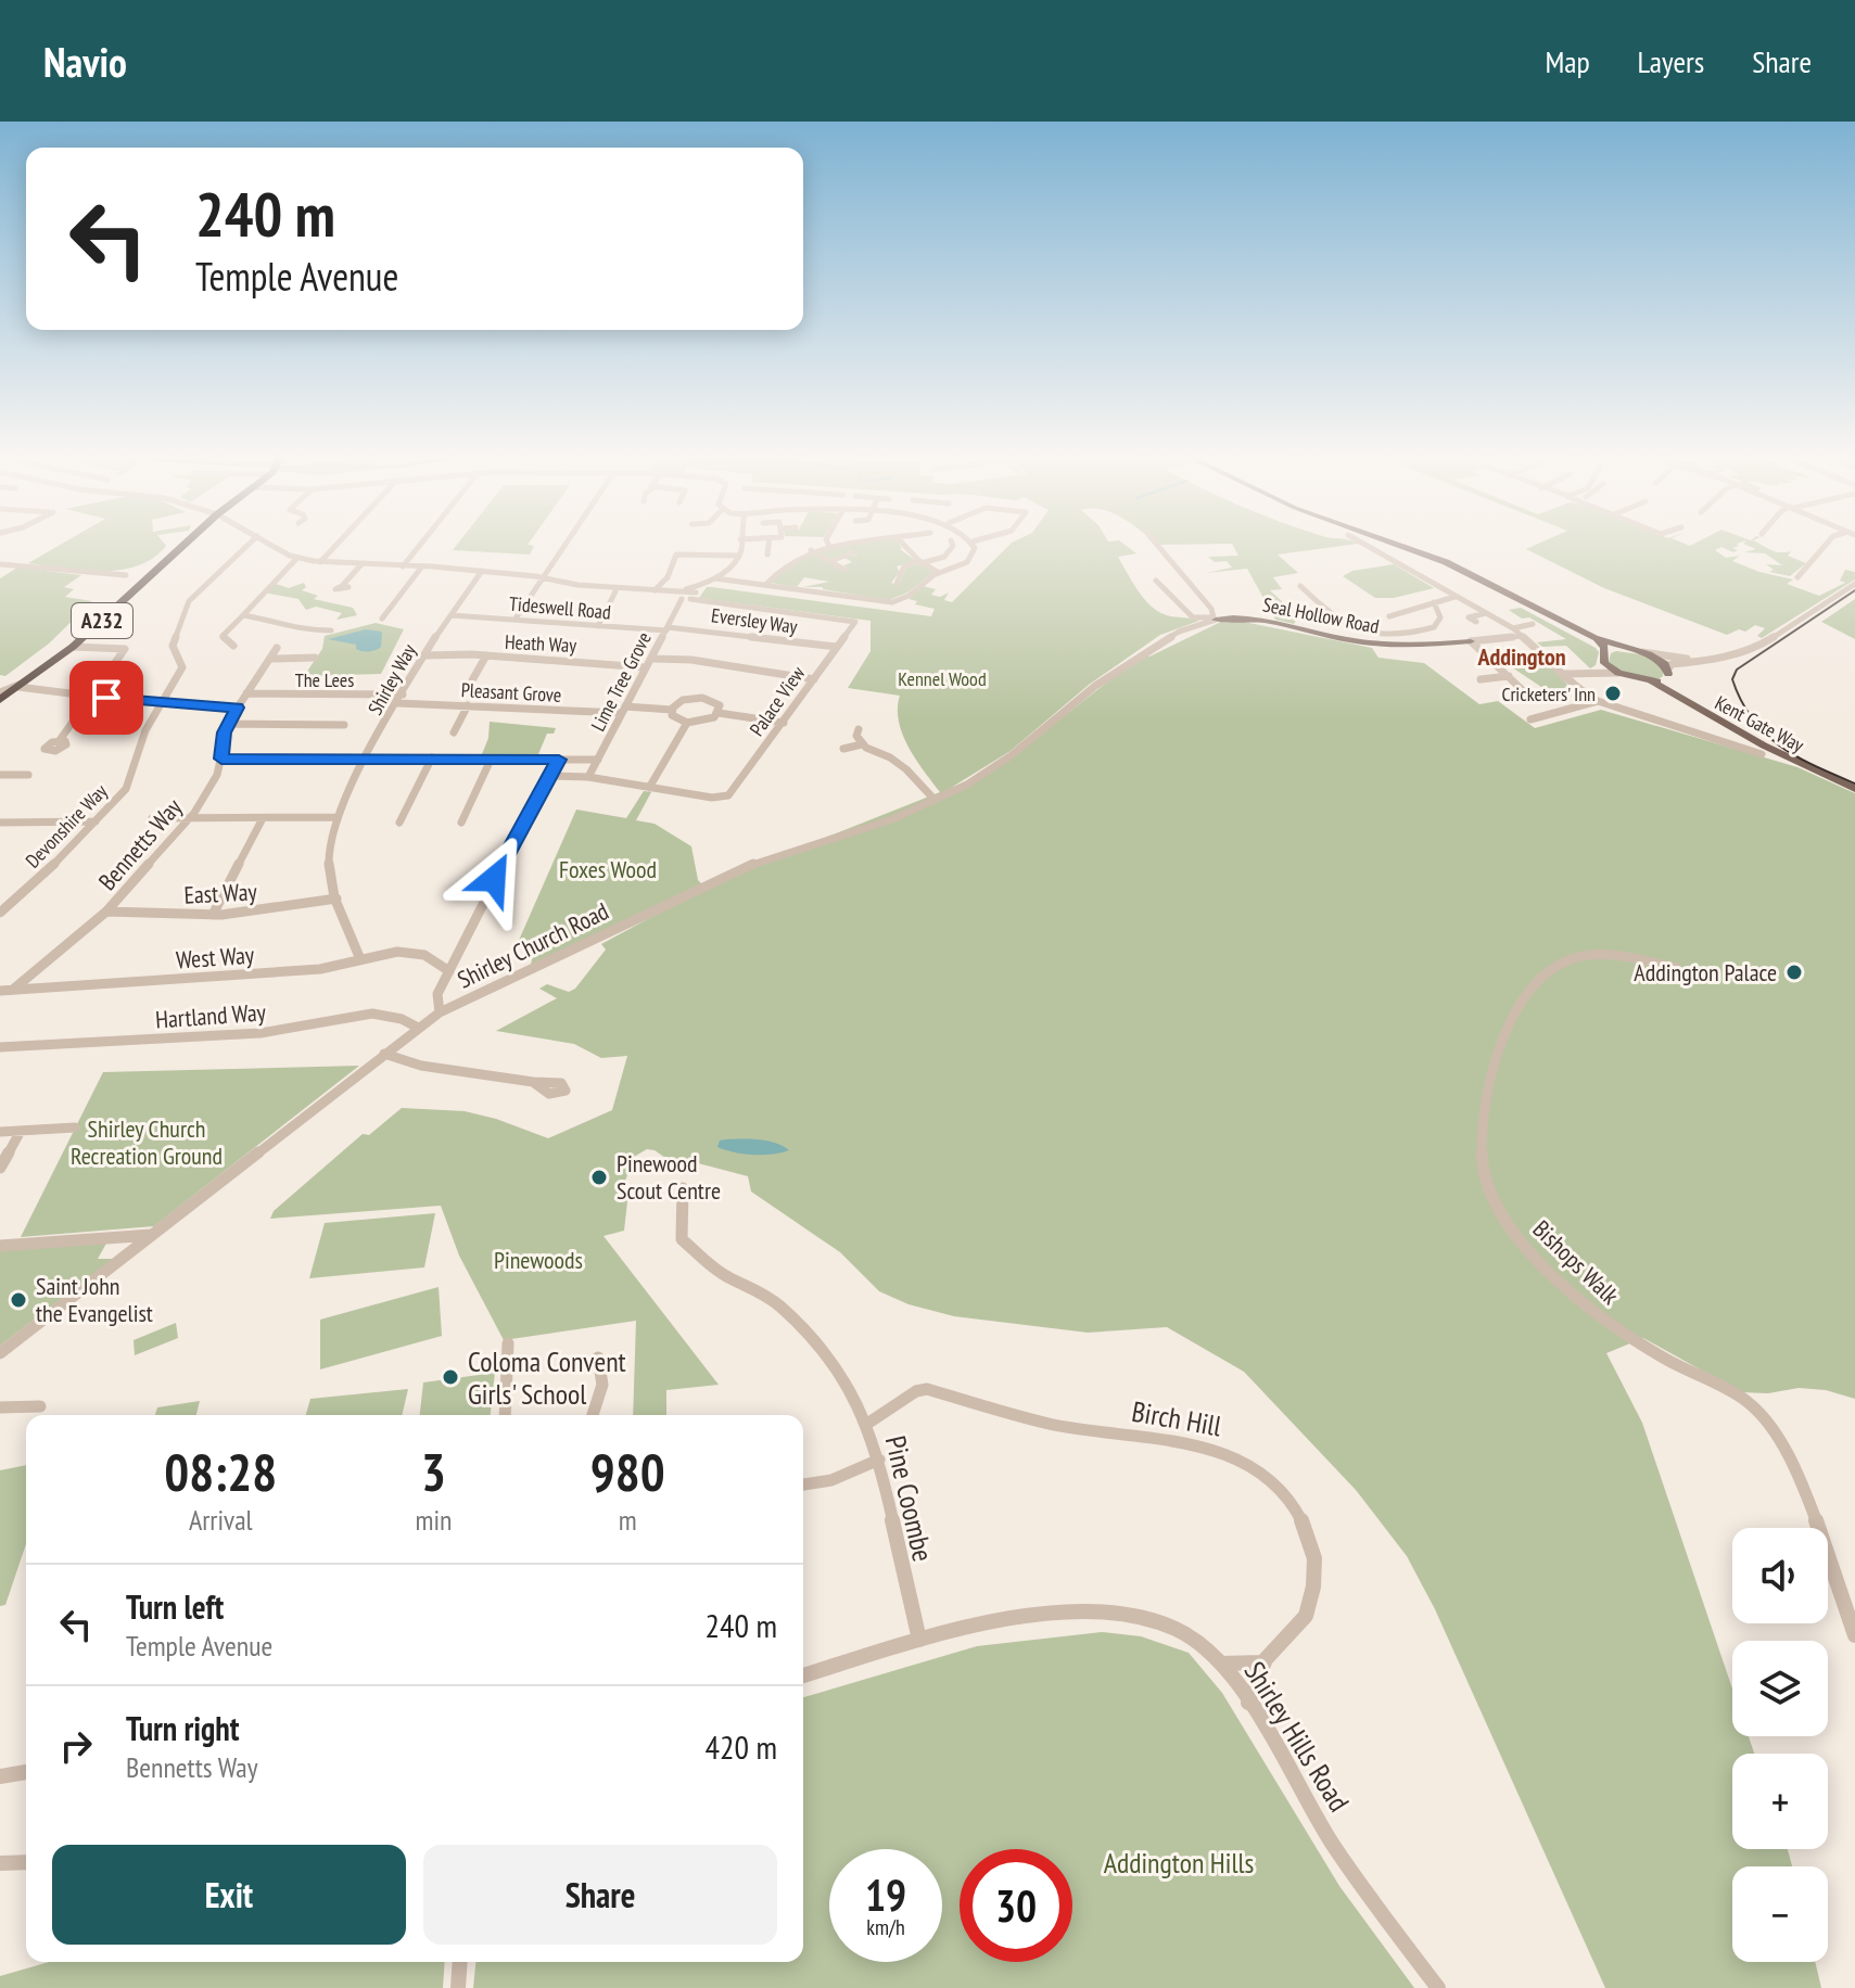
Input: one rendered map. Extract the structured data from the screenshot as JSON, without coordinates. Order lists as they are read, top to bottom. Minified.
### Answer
{"streets":{"highway":["A232"],"main road":["Seal Hollow Road","Kent Gate Way"],"street":["Tideswell Road","Eversley Way","Heath Way","The Lees","Shirley Way","Lime Tree Grove","Pleasant Grove","Palace View","Devonshire Way","Bennetts Way","East Way","Shirley Church Road","West Way","Hartland Way","Bishops Walk","Birch Hill","Pine Coombe","Shirley Hills Road"]},"crossings":[["Tideswell Road","Eversley Way"],["Tideswell Road","Shirley Way"],["Tideswell Road","Lime Tree Grove"],["Seal Hollow Road","Shirley Church Road"],["Eversley Way","Lime Tree Grove"],["Eversley Way","Palace View"],["Heath Way","Shirley Way"],["Heath Way","Lime Tree Grove"],["The Lees","Shirley Way"],["The Lees","Pleasant Grove"],["The Lees","Bennetts Way"],["Shirley Way","Pleasant Grove"],["Shirley Way","East Way"],["Shirley Way","West Way"],["Lime Tree Grove","Pleasant Grove"],["Lime Tree Grove","Palace View"],["Bennetts Way","East Way"],["Bennetts Way","West Way"],["Shirley Church Road","Hartland Way"],["Birch Hill","Pine Coombe"],["Birch Hill","Shirley Hills Road"],["Pine Coombe","Shirley Hills Road"]],"districts":["Addington"],"parks":["Kennel Wood","Foxes Wood","Shirley Church Recreation Ground","Pinewoods","Addington Hills"],"places":["Cricketers' Inn","Addington Palace","Pinewood Scout Centre","Saint John the Evangelist","Coloma Convent Girls' School"],"page":{"header":"Navio","nav":["Map","Layers","Share"],"turn":["240 m","Temple Avenue"],"eta":["08:28","Arrival","3","min","980","m"],"map_buttons":["+","−"],"list":[{"name":"Turn left","note":"Temple Avenue","value":"240 m"},{"name":"Turn right","note":"Bennetts Way","value":"420 m"}],"buttons":["Exit","Share"],"speed":"19 km/h","limit":"30"}}
